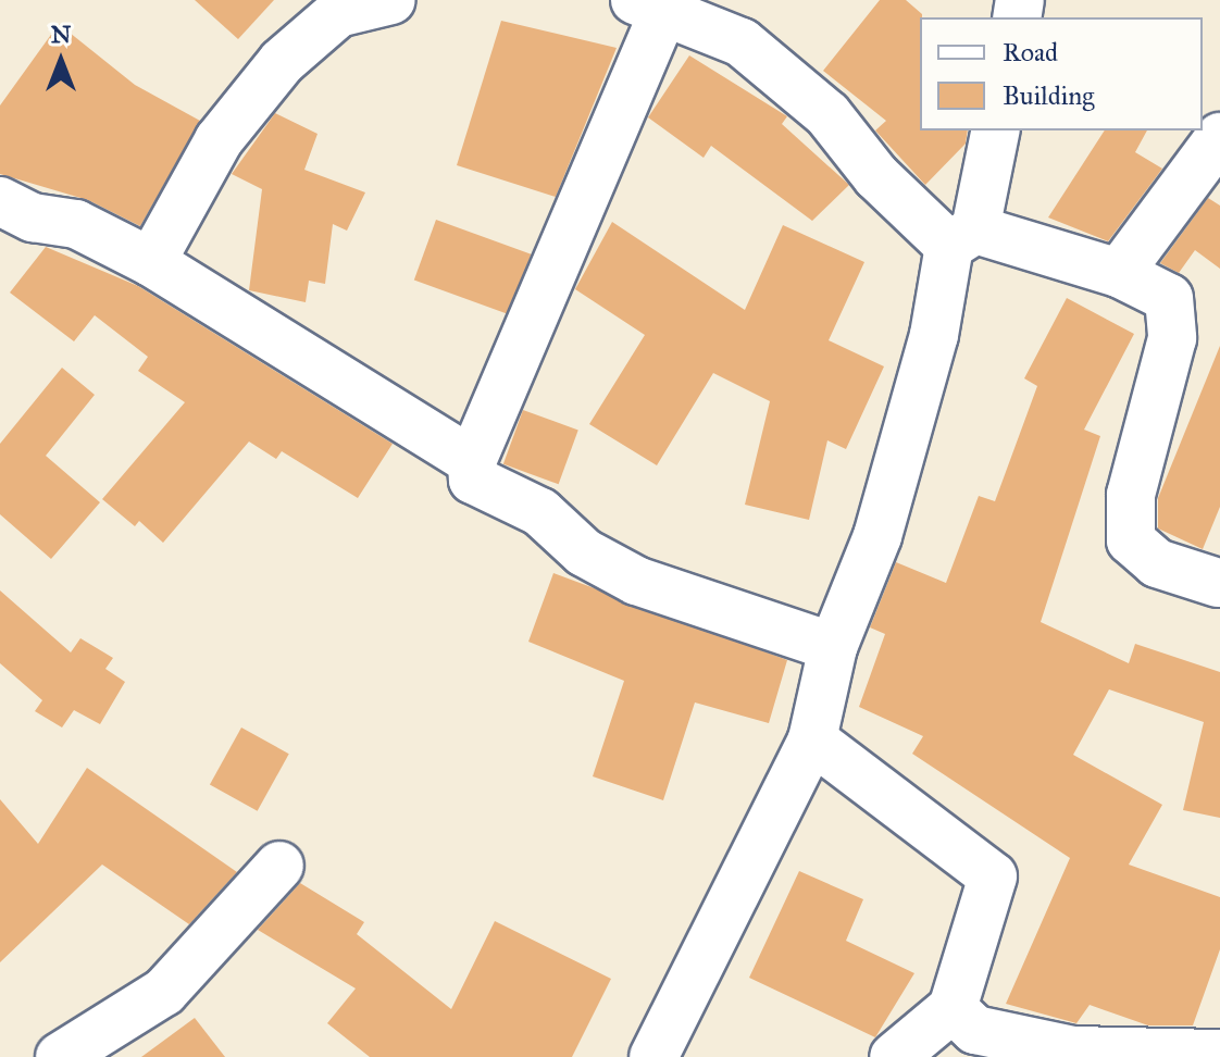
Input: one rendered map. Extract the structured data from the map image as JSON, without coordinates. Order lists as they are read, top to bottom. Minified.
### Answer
{"legend":["Road","Building"],"north":"top"}
